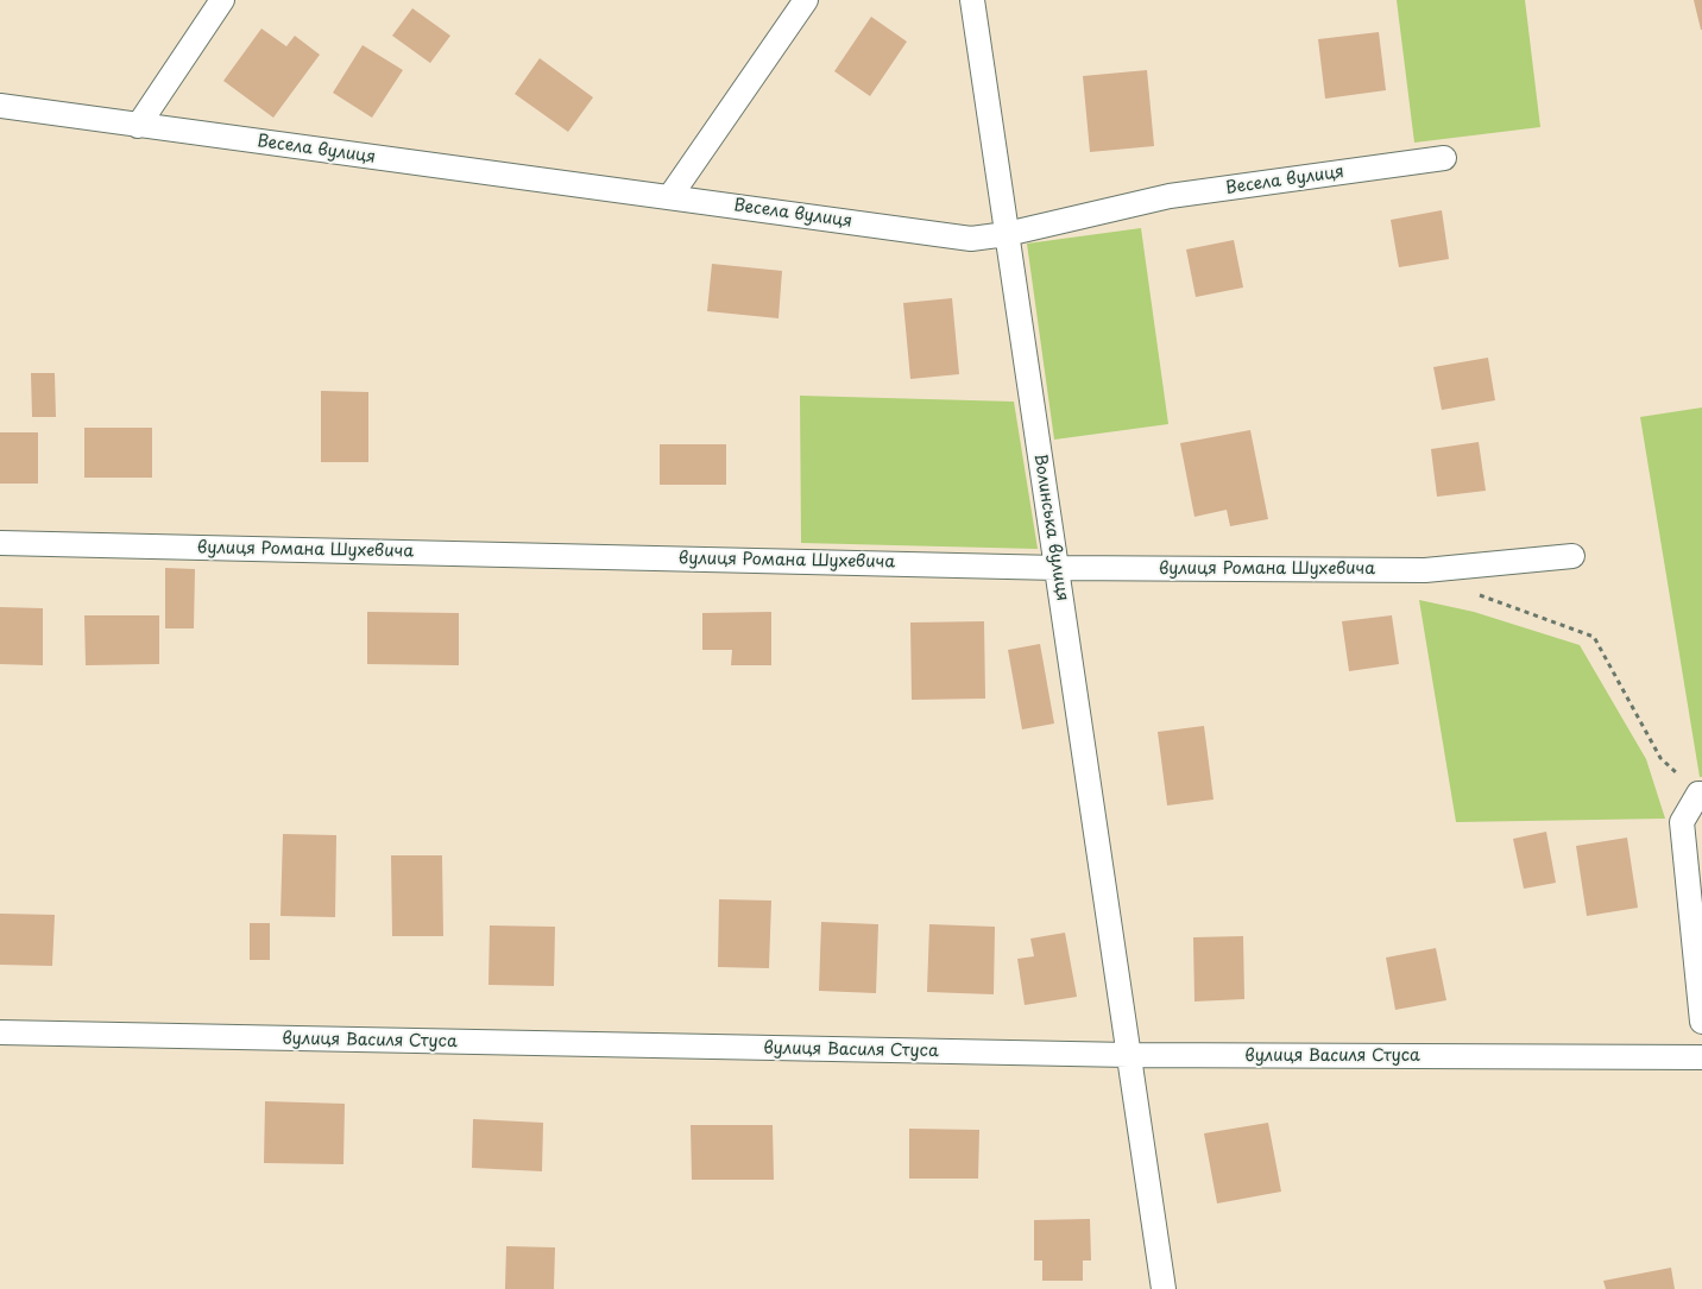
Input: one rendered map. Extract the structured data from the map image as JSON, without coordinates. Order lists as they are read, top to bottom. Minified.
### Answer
{"streets":{"street":["Весела вулиця","Волинська вулиця","вулиця Романа Шухевича","вулиця Василя Стуса"]},"crossings":[["Весела вулиця","Волинська вулиця"],["Волинська вулиця","вулиця Романа Шухевича"],["Волинська вулиця","вулиця Василя Стуса"]]}
